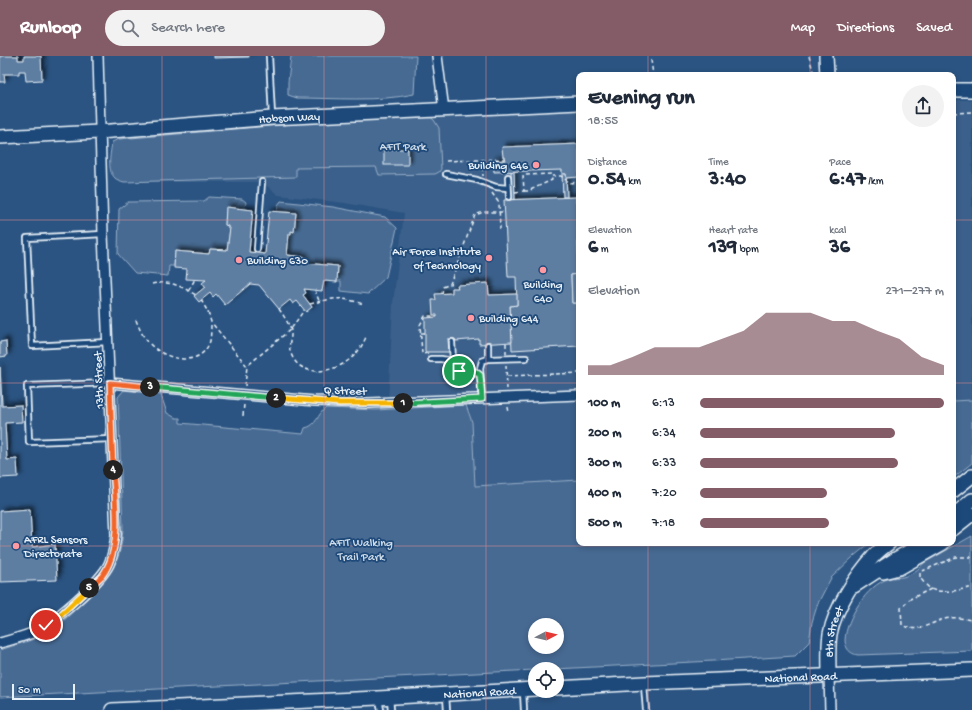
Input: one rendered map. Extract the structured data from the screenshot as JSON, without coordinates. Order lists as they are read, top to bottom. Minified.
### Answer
{"streets":{"street":["Hobson Way","13th Street","Q Street","8th Street","National Road"]},"crossings":[["Hobson Way","13th Street"],["13th Street","Q Street"],["8th Street","National Road"]],"parks":["AFIT Park","AFIT Walking Trail Park"],"places":["Building 646","Air Force Institute of Technology","Building 630","Building 640","Building 644","AFRL Sensors Directorate"],"scale_bar":"50 m","north":"right","page":{"header":"Runloop","search":"Search here","nav":["Map","Directions","Saved"],"heading":["Evening run","18:55"],"stats":[["Distance","0.54 km"],["Time","3:40"],["Pace","6:47 /km"],["Elevation","6 m"],["Heart rate","139 bpm"],["kcal","36"]],"chart":["Elevation","271–277 m"],"pins":["3","2","1","4","5"],"list":[{"name":"100 m","note":"6:13"},{"name":"200 m","note":"6:34"},{"name":"300 m","note":"6:33"},{"name":"400 m","note":"7:20"},{"name":"500 m","note":"7:18"}],"scale":"50 m"}}
